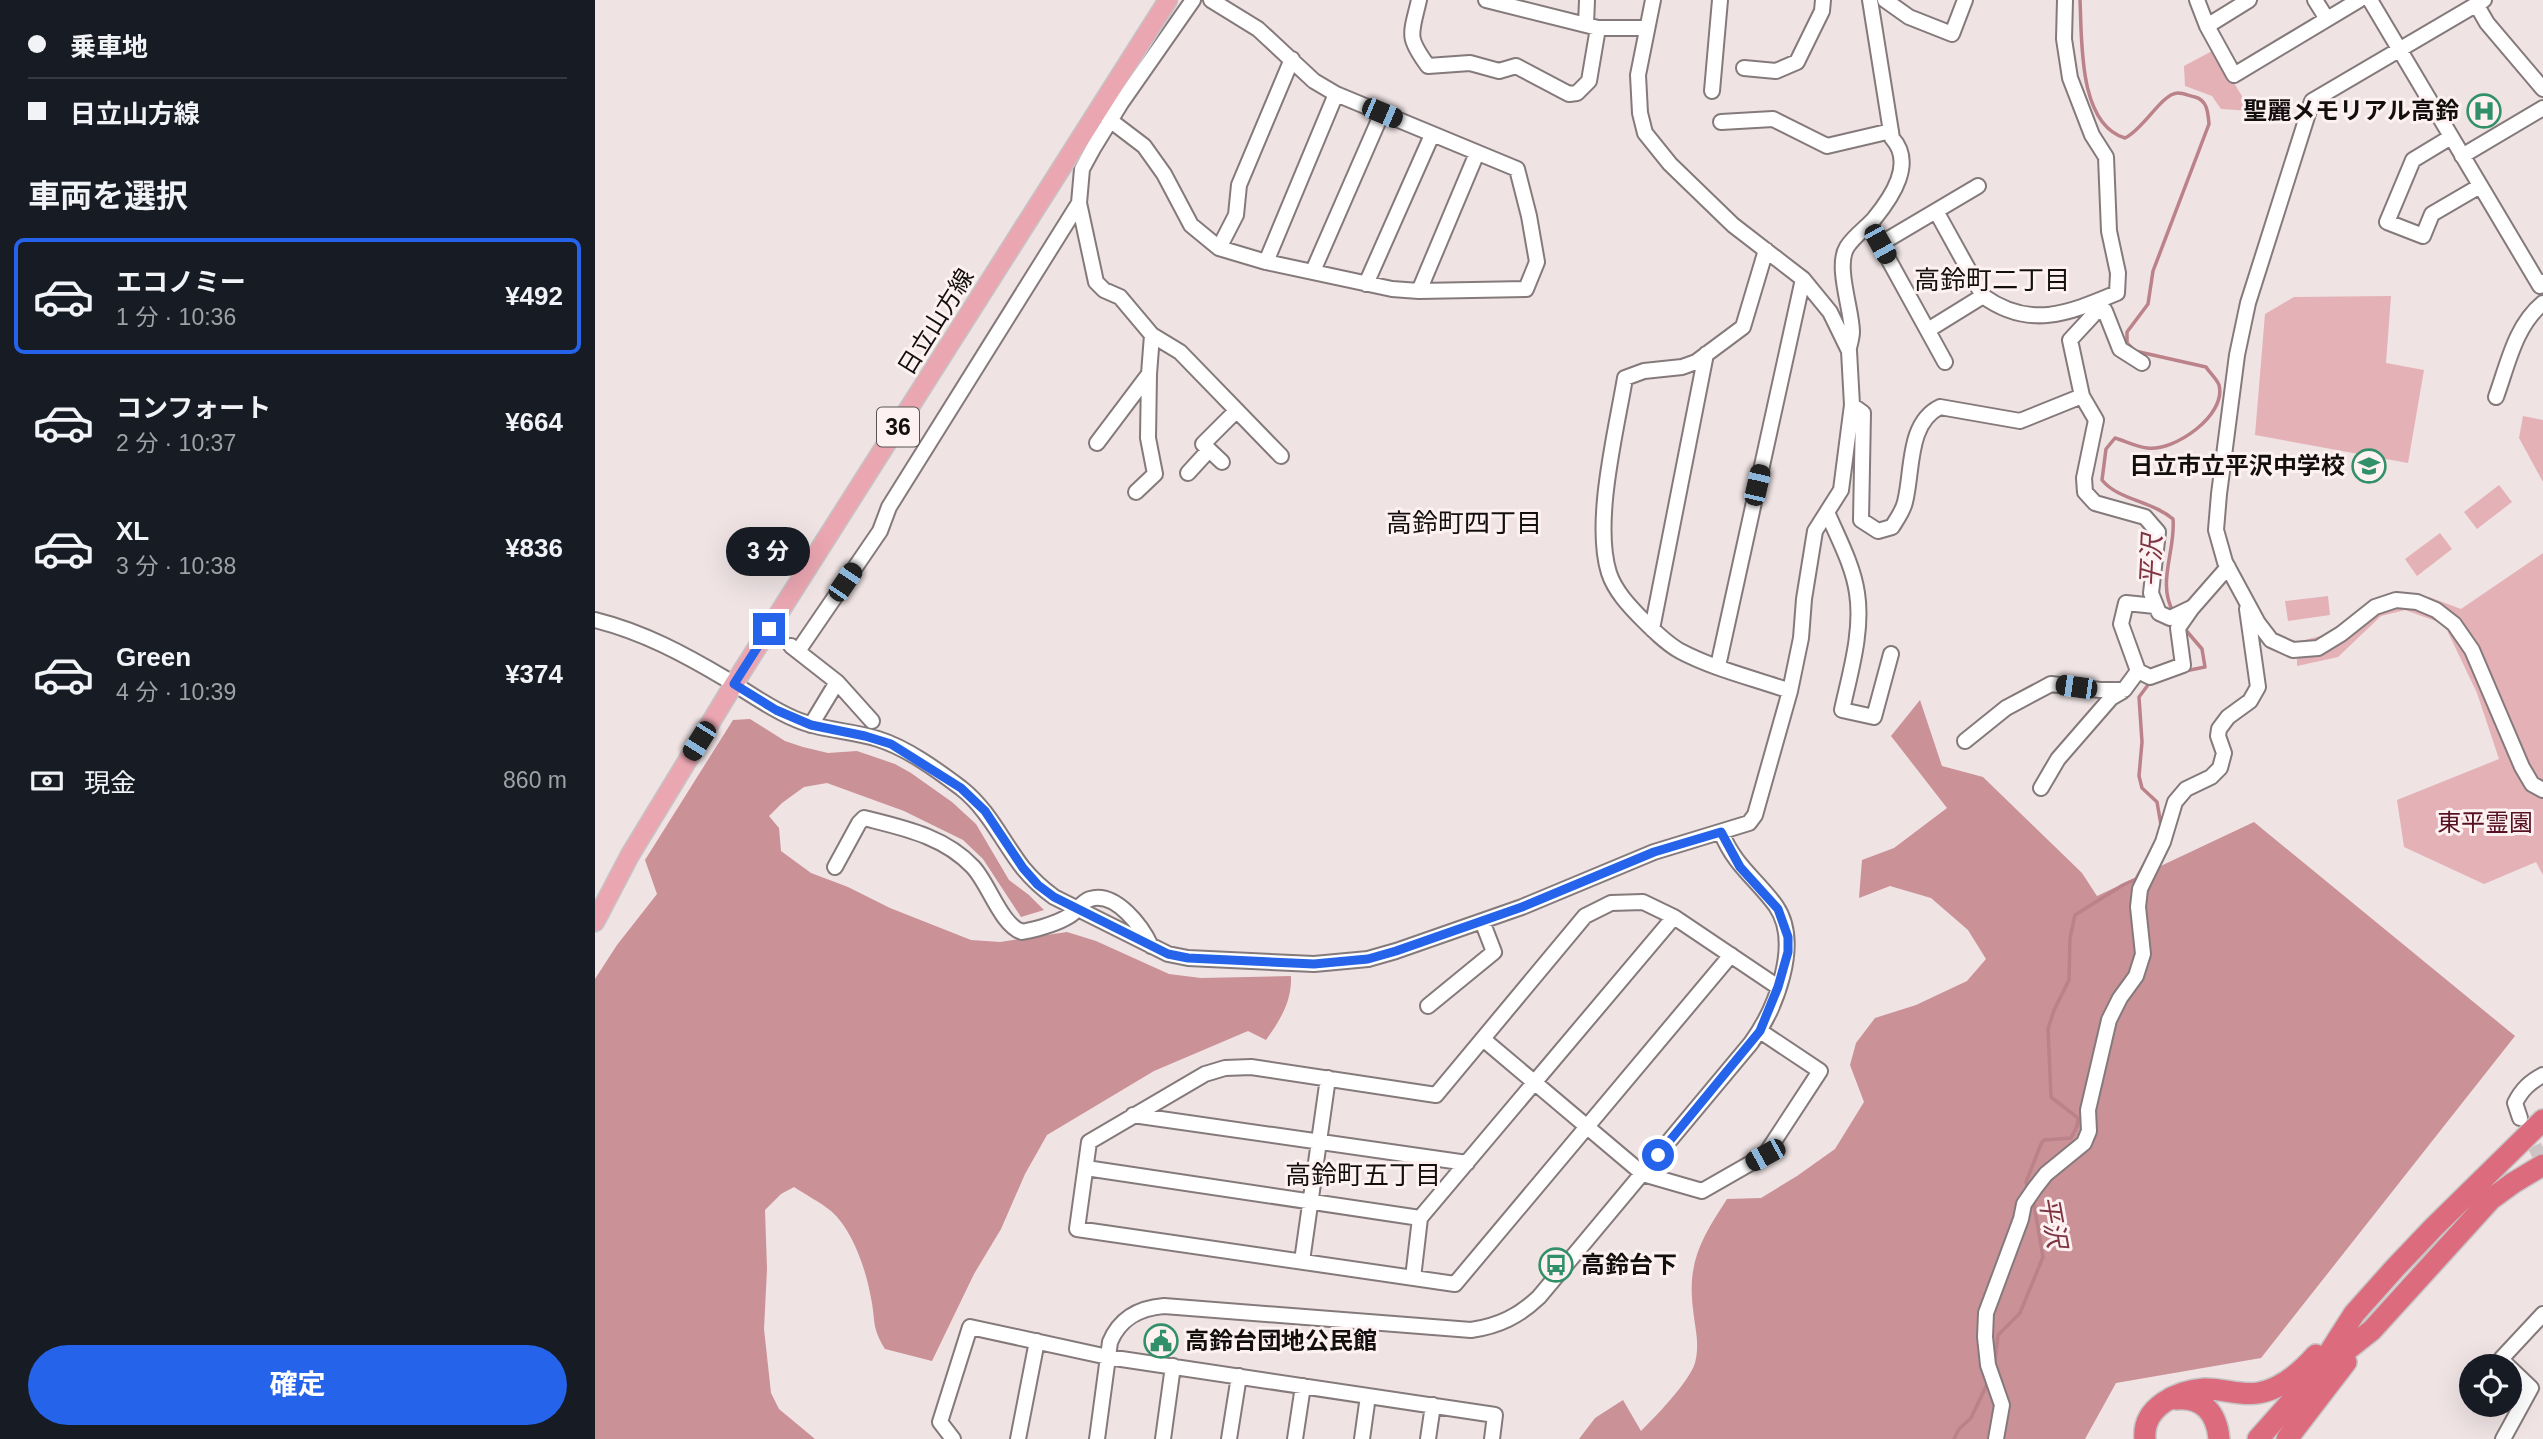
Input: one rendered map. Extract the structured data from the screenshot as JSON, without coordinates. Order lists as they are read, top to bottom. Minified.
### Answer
{"streets":{"main road":["日立山方線","36"]},"districts":["高鈴町二丁目","高鈴町四丁目","高鈴町五丁目"],"water":["平沢"],"parks":["東平霊園"],"places":{"hospital":["聖麗メモリアル高鈴"],"school or university":["日立市立平沢中学校"],"bus stop":["高鈴台下"],"public building":["高鈴台団地公民館"]},"page":{"banner":["乗車地","日立山方線"],"heading":"車両を選択","list":[{"name":"エコノミー","note":"1 分 · 10:36","value":"¥492"},{"name":"コンフォート","note":"2 分 · 10:37","value":"¥664"},{"name":"XL","note":"3 分 · 10:38","value":"¥836"},{"name":"Green","note":"4 分 · 10:39","value":"¥374"}],"bubble":"3 分","pay":["現金","860 m"],"buttons":"確定"}}
